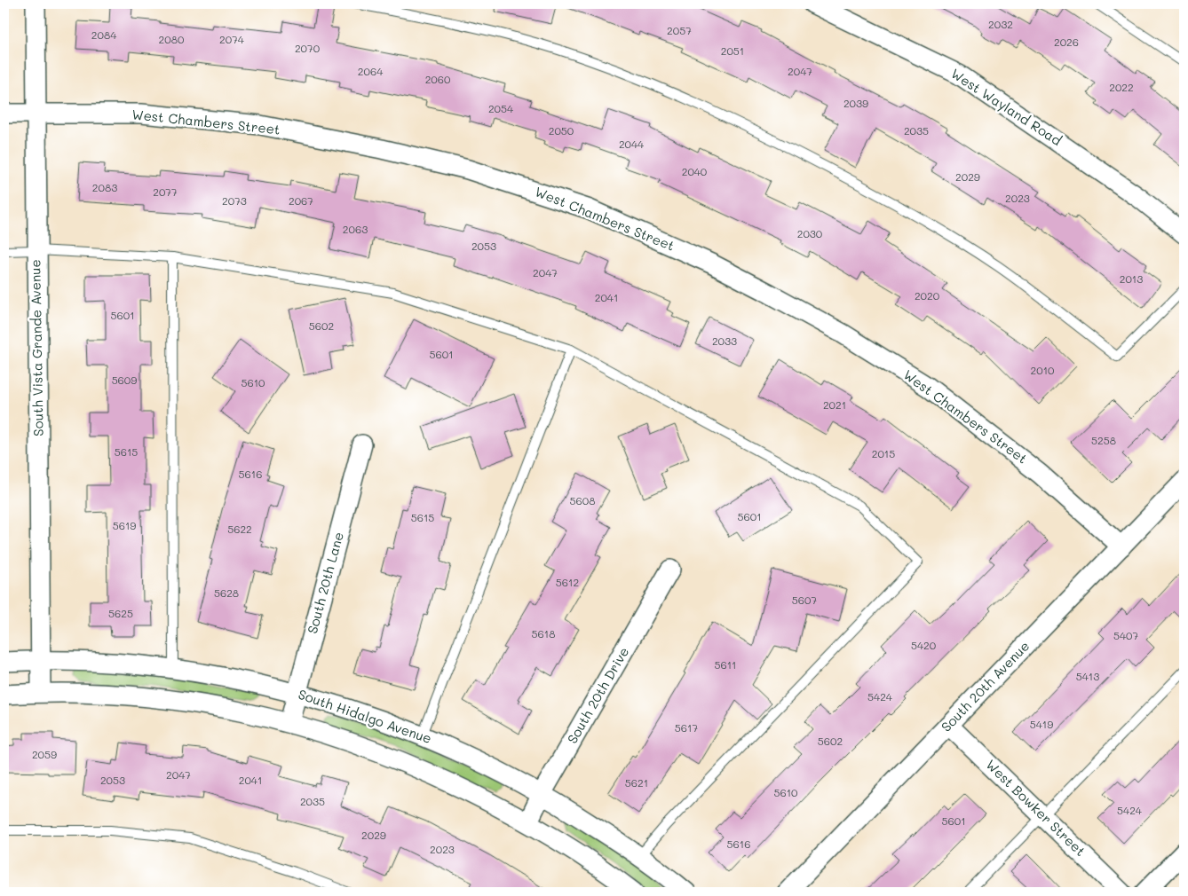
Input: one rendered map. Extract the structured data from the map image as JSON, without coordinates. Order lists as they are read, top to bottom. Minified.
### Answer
{"streets":{"street":["West Wayland Road","West Chambers Street","South Vista Grande Avenue","South 20th Lane","South 20th Avenue","South 20th Drive","South Hidalgo Avenue","West Bowker Street"]},"crossings":[["West Chambers Street","South Vista Grande Avenue"],["West Chambers Street","South 20th Avenue"],["South Vista Grande Avenue","South Hidalgo Avenue"],["South 20th Lane","South Hidalgo Avenue"],["South 20th Avenue","West Bowker Street"],["South 20th Drive","South Hidalgo Avenue"]],"house_numbers":["2032","2057","2084","2080","2074","2026","2070","2051","2064","2047","2060","2022","2039","2054","2050","2035","2044","2040","2029","2083","2077","2023","2073","2067","2063","2030","2053","2047","2013","2020","2041","5601","5602","2033","5601","2010","5609","5610","2021","5258","5615","2015","5616","5608","5601","5615","5619","5622","5612","5628","5607","5625","5618","5407","5420","5611","5413","5424","5419","5617","5602","2059","2047","2053","2041","5621","5610","2035","5424","5601","2029","5616","2023"]}
